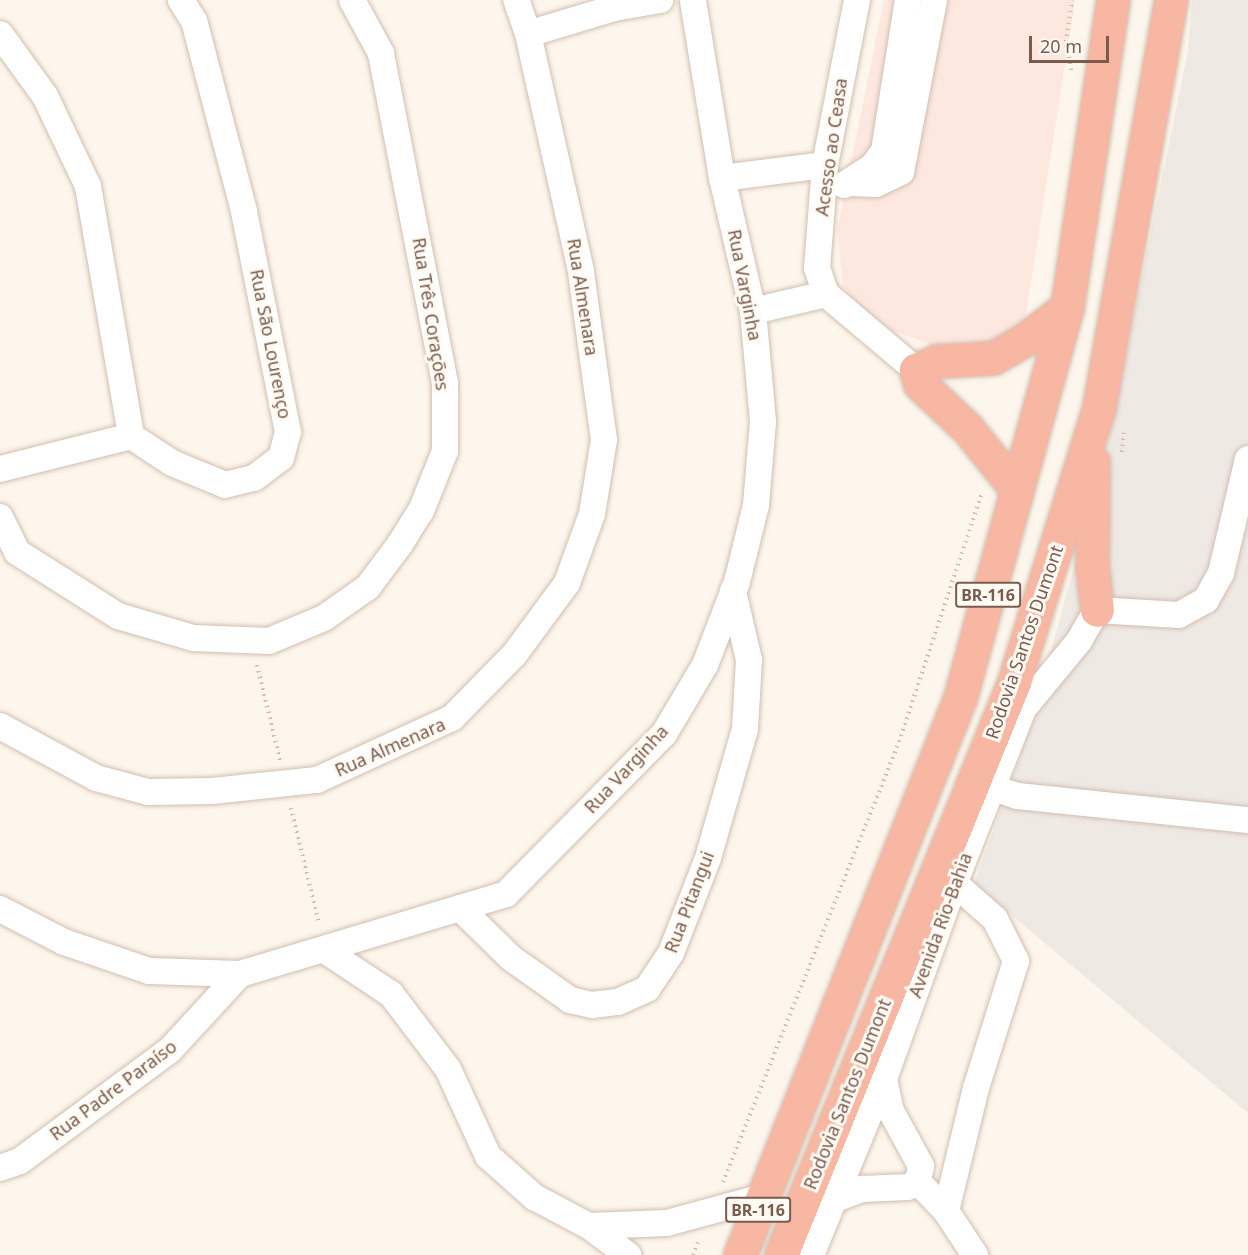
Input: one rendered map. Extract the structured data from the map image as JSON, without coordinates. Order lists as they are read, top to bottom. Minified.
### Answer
{"streets":{"highway":["BR-116","Rodovia Santos Dumont"],"street":["Acesso ao Ceasa","Rua Varginha","Rua Almenara","Rua Três Corações","Rua São Lourenço","Rua Pitangui","Avenida Rio-Bahia","Rua Padre Paraíso"]},"crossings":[["Rua Varginha","Rua Pitangui"],["Rua Varginha","Rua Padre Paraíso"],["Rodovia Santos Dumont","Avenida Rio-Bahia"]],"scale_bar":"20 m"}
